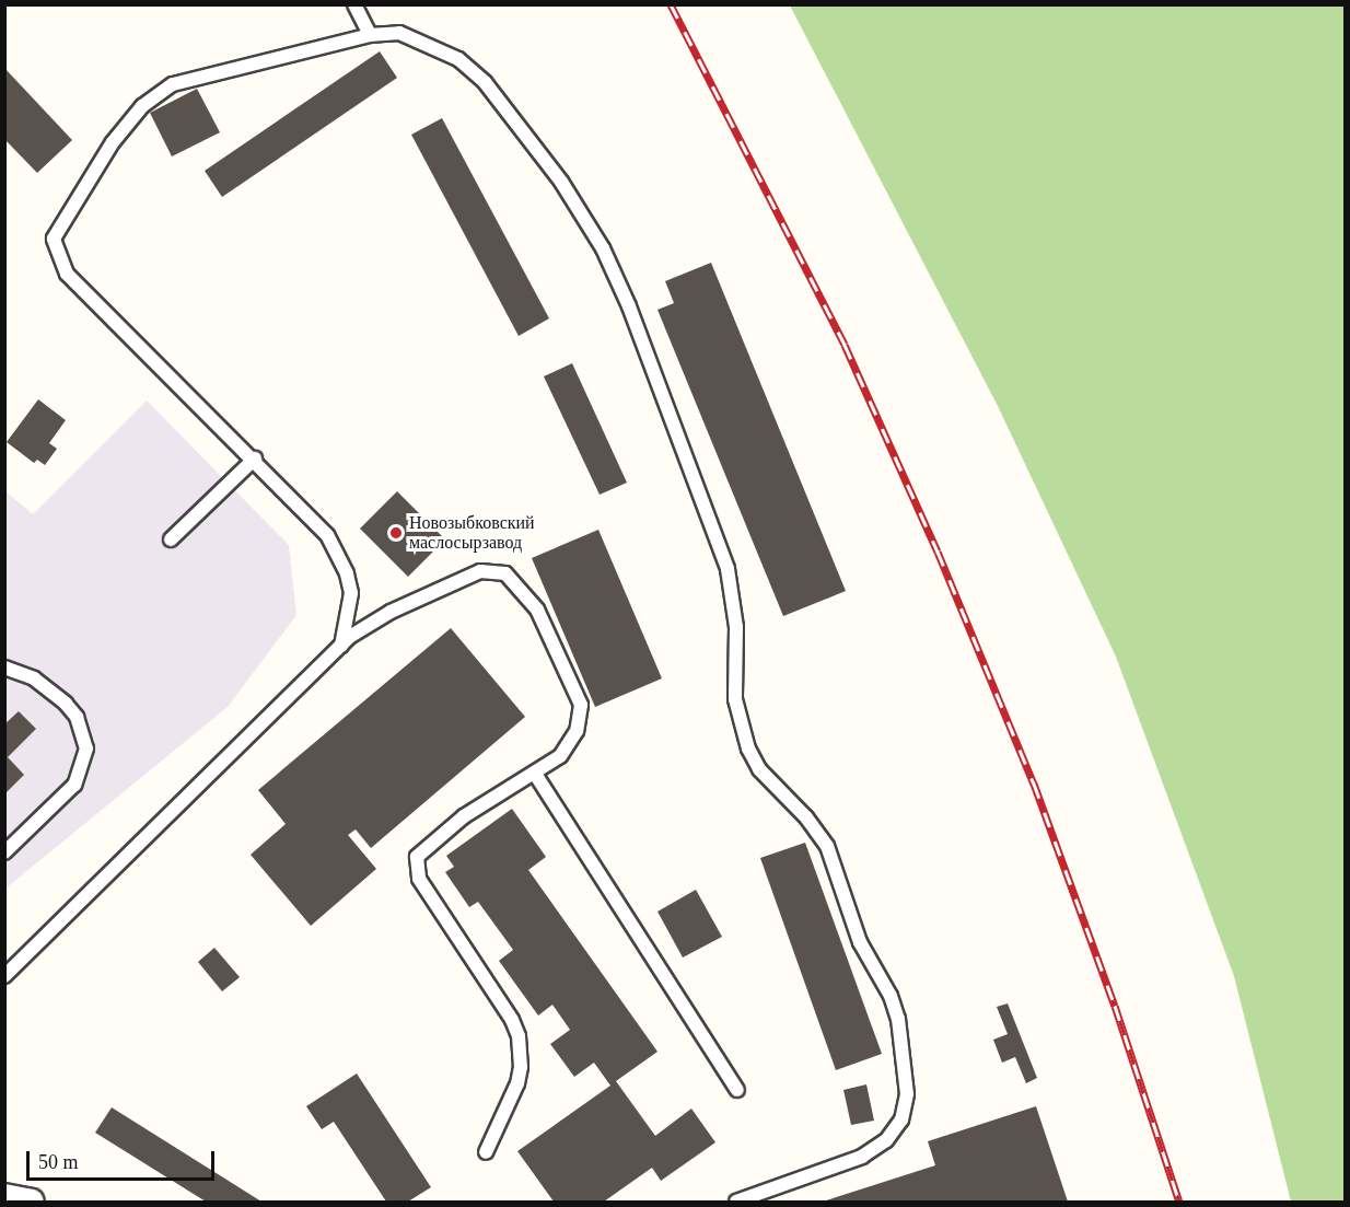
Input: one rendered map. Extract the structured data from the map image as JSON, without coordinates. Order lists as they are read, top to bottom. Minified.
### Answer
{"places":["Новозыбковский маслосырзавод"],"scale_bar":"50 m"}
